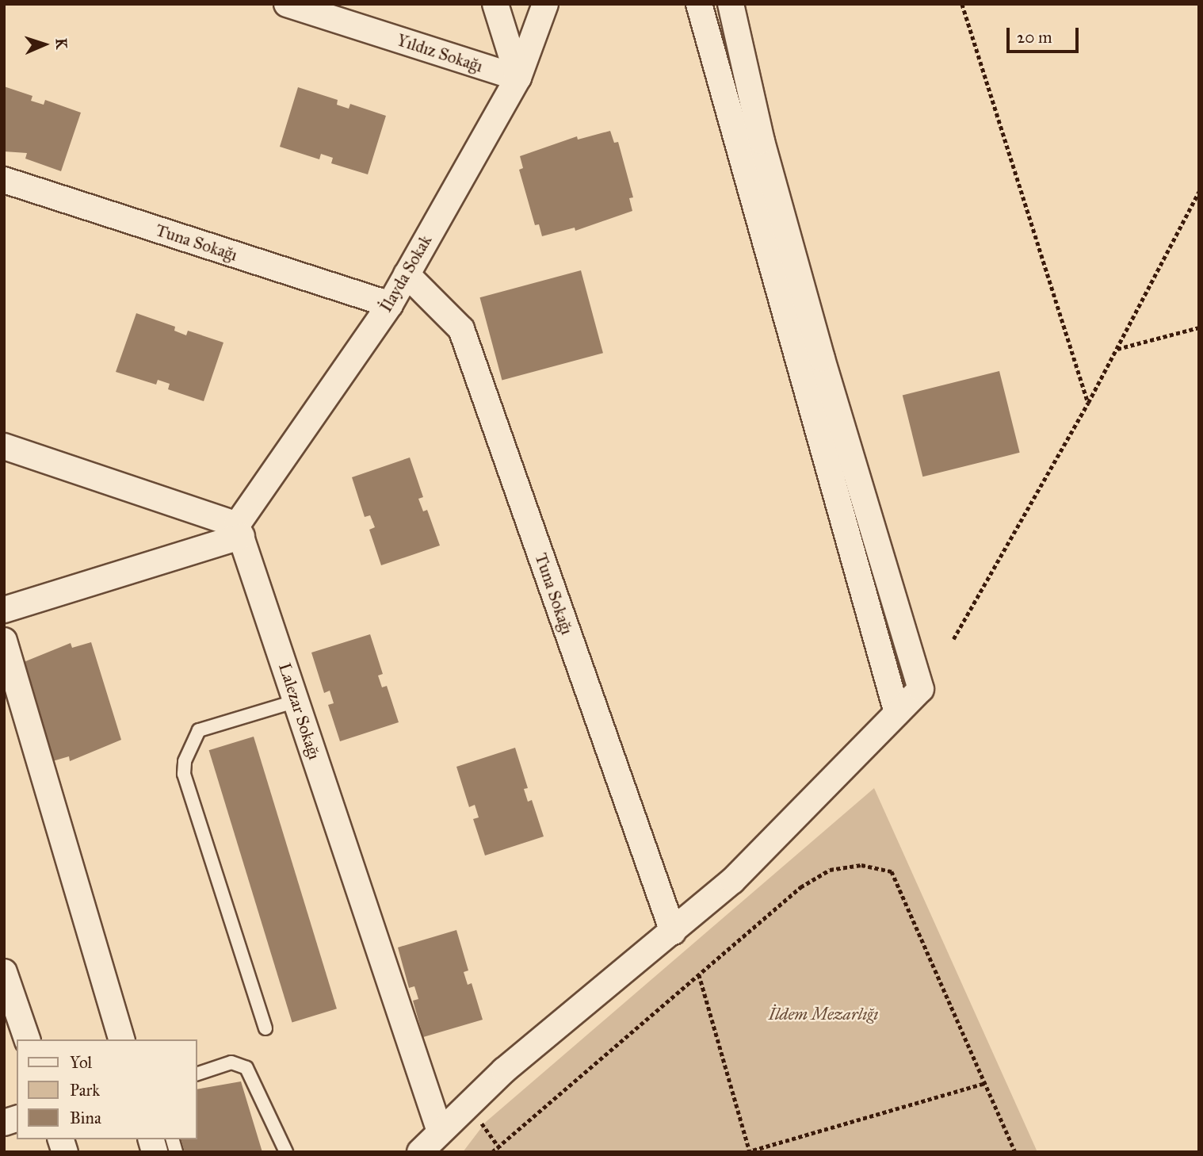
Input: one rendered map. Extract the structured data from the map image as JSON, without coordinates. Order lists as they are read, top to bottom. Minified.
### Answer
{"streets":{"street":["Yıldız Sokağı","Tuna Sokağı","İlayda Sokak","Lalezar Sokağı"]},"crossings":[["Yıldız Sokağı","İlayda Sokak"],["Tuna Sokağı","İlayda Sokak"],["İlayda Sokak","Lalezar Sokağı"]],"parks":["İldem Mezarlığı"],"legend":["Yol","Park","Bina"],"scale_bar":"20 m","north":"right"}
